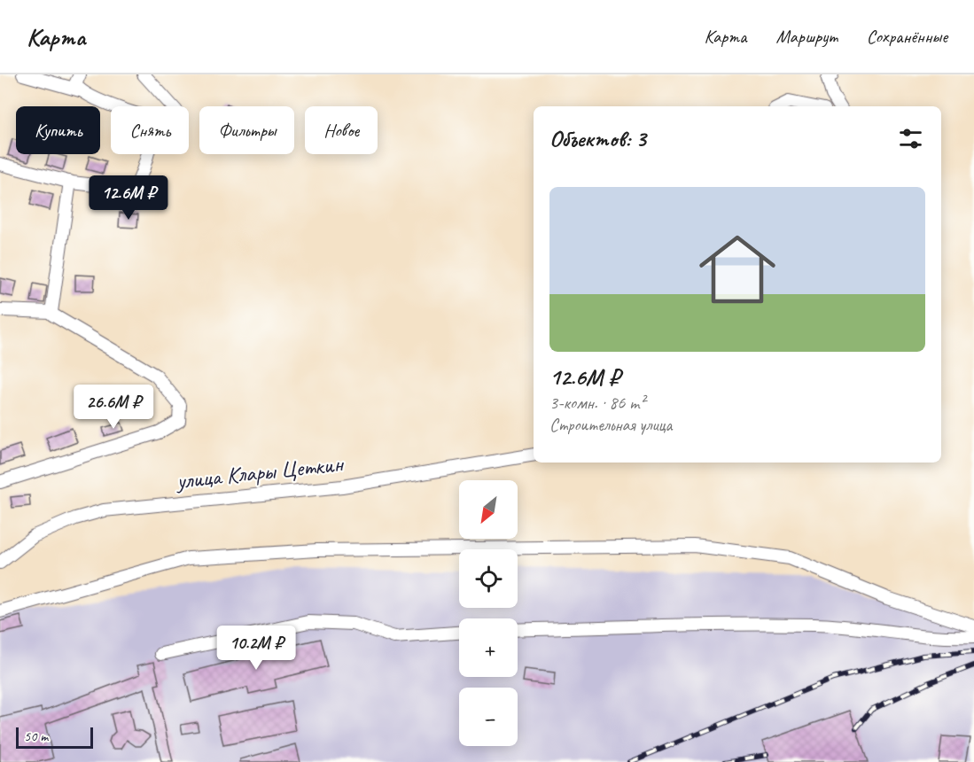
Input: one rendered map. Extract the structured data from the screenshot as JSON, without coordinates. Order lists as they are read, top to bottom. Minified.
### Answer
{"streets":{"street":["улица Клары Цеткин"]},"scale_bar":"50 m","north":"bottom left","page":{"header":"Карта","nav":["Карта","Маршрут","Сохранённые"],"chip":["Купить","Снять","Фильтры","Новое"],"heading":"Объектов: 3","list":[{"name":"12.6M ₽","note":"3-комн. · 86 m² · Строительная улица"}],"price":["12.6M ₽","26.6M ₽","10.2M ₽"],"map_buttons":["+","−"],"scale":"50 m"}}
